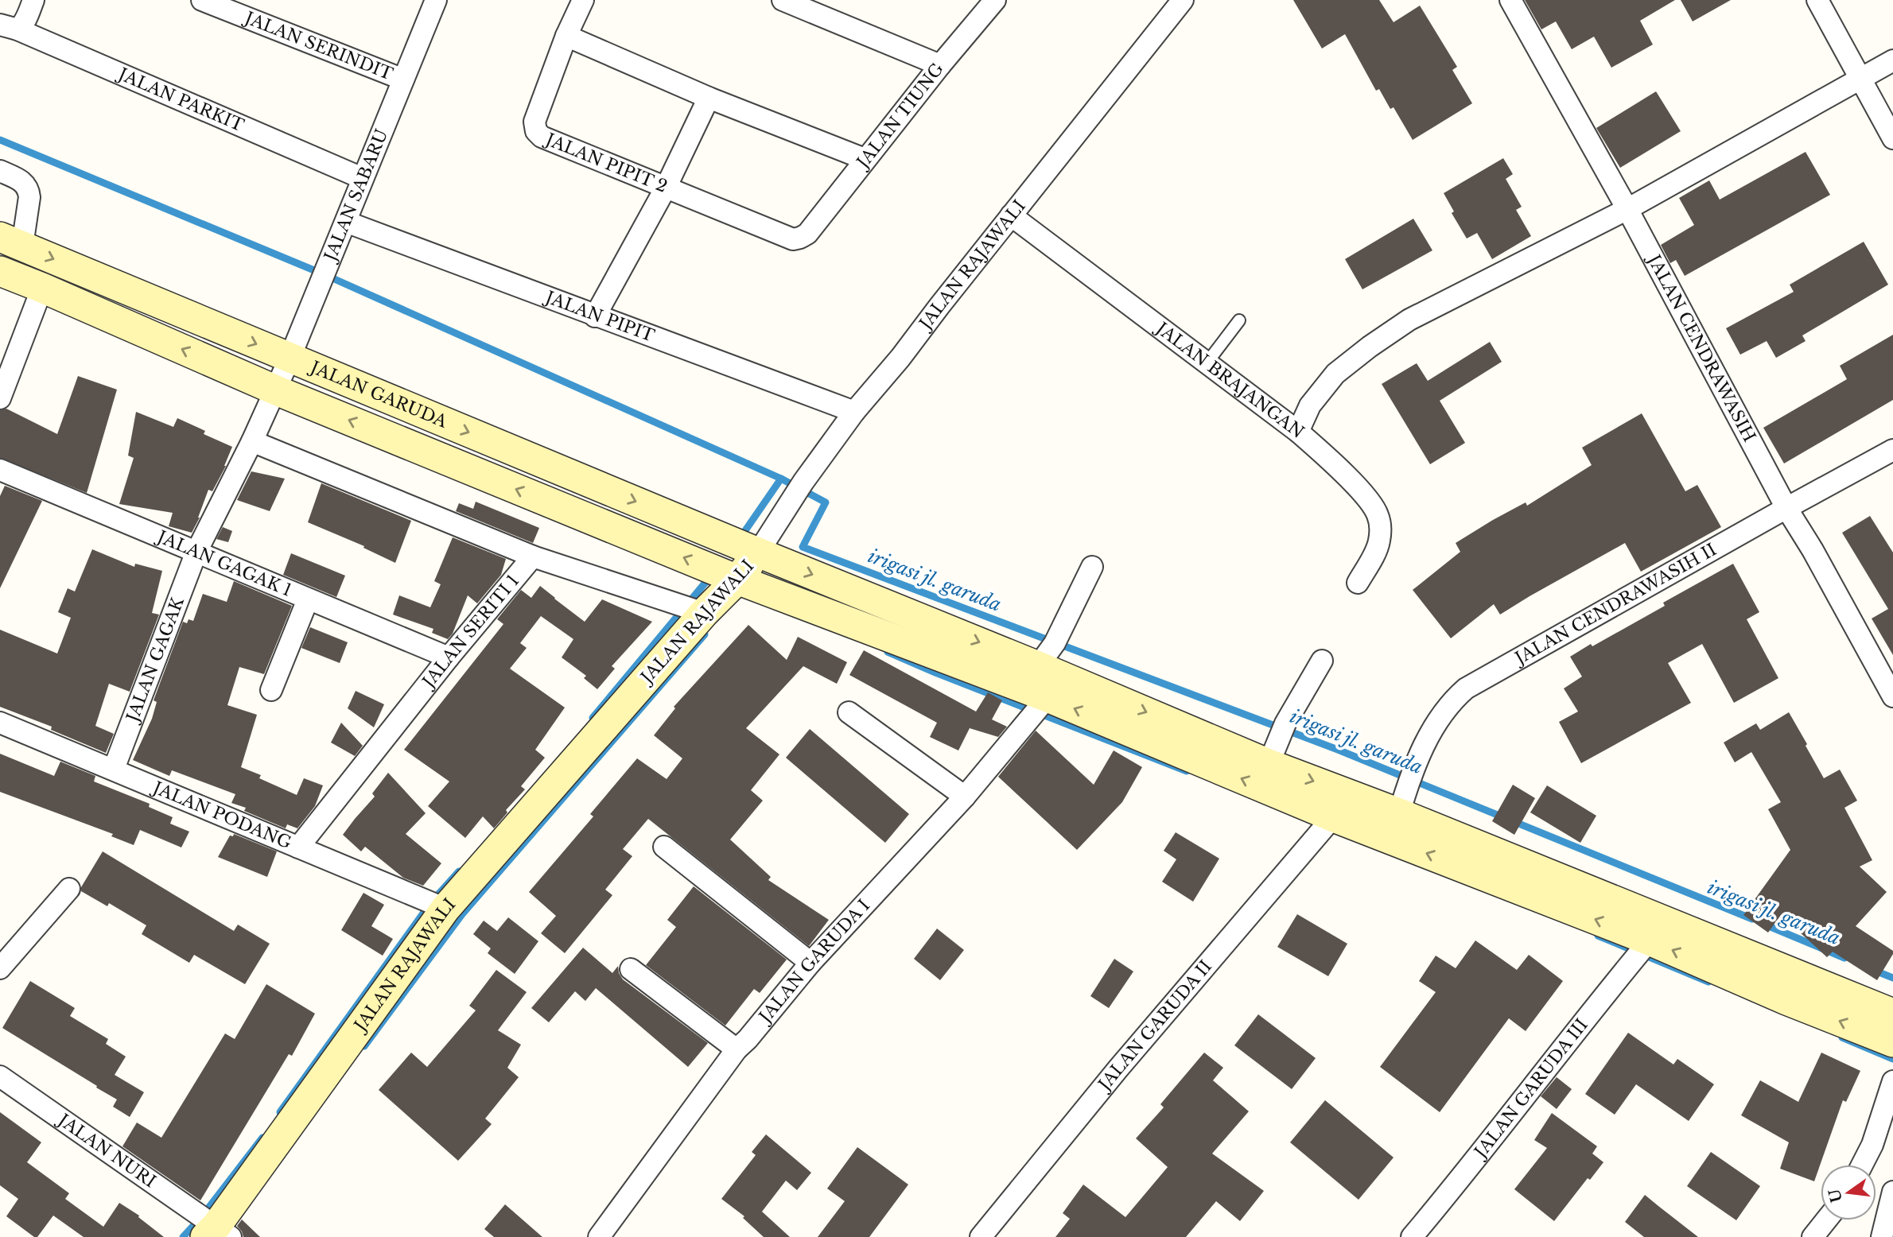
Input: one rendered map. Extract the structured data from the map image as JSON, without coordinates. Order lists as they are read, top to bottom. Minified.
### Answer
{"streets":{"main road":["JALAN RAJAWALI","JALAN GARUDA"],"street":["JALAN SERINDIT","JALAN PARKIT","JALAN TIUNG","JALAN PIPIT 2","JALAN SABARU","JALAN PIPIT","JALAN CENDRAWASIH","JALAN BRAJANGAN","JALAN GAGAK 1","JALAN CENDRAWASIH II","JALAN SERITI 1","JALAN GAGAK","JALAN PODANG","JALAN GARUDA I","JALAN GARUDA II","JALAN GARUDA III","JALAN NURI"]},"crossings":[["JALAN SERINDIT","JALAN SABARU"],["JALAN PARKIT","JALAN SABARU"],["JALAN TIUNG","JALAN PIPIT 2"],["JALAN SABARU","JALAN PIPIT"],["JALAN SABARU","JALAN GARUDA"],["JALAN SABARU","JALAN GAGAK"],["JALAN RAJAWALI","JALAN PIPIT"],["JALAN RAJAWALI","JALAN BRAJANGAN"],["JALAN RAJAWALI","JALAN GARUDA"],["JALAN RAJAWALI","JALAN PODANG"],["JALAN RAJAWALI","JALAN NURI"],["JALAN CENDRAWASIH","JALAN CENDRAWASIH II"],["JALAN GARUDA","JALAN GARUDA I"],["JALAN GARUDA","JALAN GARUDA II"],["JALAN GAGAK 1","JALAN SERITI 1"],["JALAN GAGAK 1","JALAN GAGAK"],["JALAN SERITI 1","JALAN PODANG"],["JALAN GAGAK","JALAN PODANG"]],"water":["irigasi jl. garuda"],"north":"left"}
